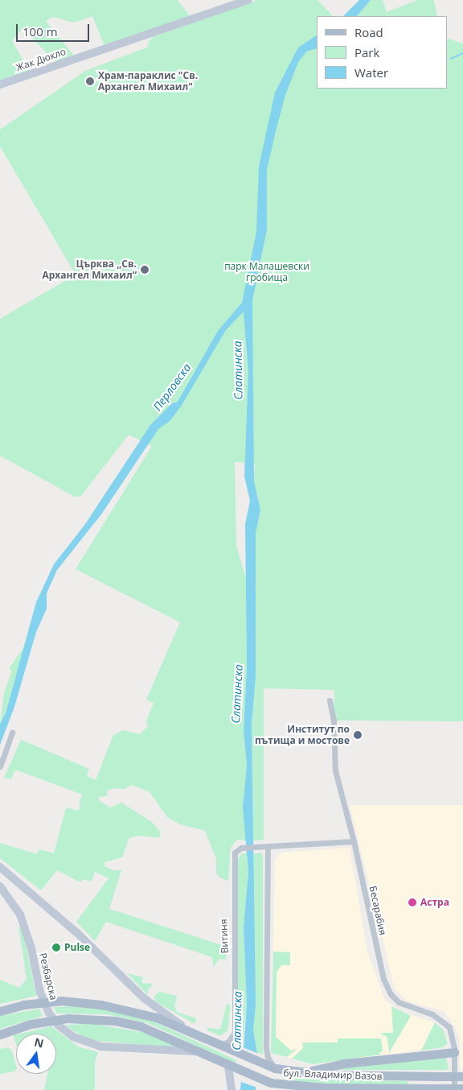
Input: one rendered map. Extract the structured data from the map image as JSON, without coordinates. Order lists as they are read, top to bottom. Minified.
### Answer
{"streets":{"main road":["бул. Владимир Вазов"],"street":["Жак Дюкло","Бесарабия","Витиня","Резбарска"]},"crossings":[["Бесарабия","Витиня"],["Витиня","бул. Владимир Вазов"],["Резбарска","бул. Владимир Вазов"]],"water":["Слатинска","Перловска"],"parks":["парк Малашевски гробища"],"places":["Храм-параклис \"Св. Архангел Михаил\"","Църква „Св. Архангел Михаил“","Институт по пътища и мостове","Астра","Pulse"],"legend":["Road","Park","Water"],"scale_bar":"100 m","north":"top"}
